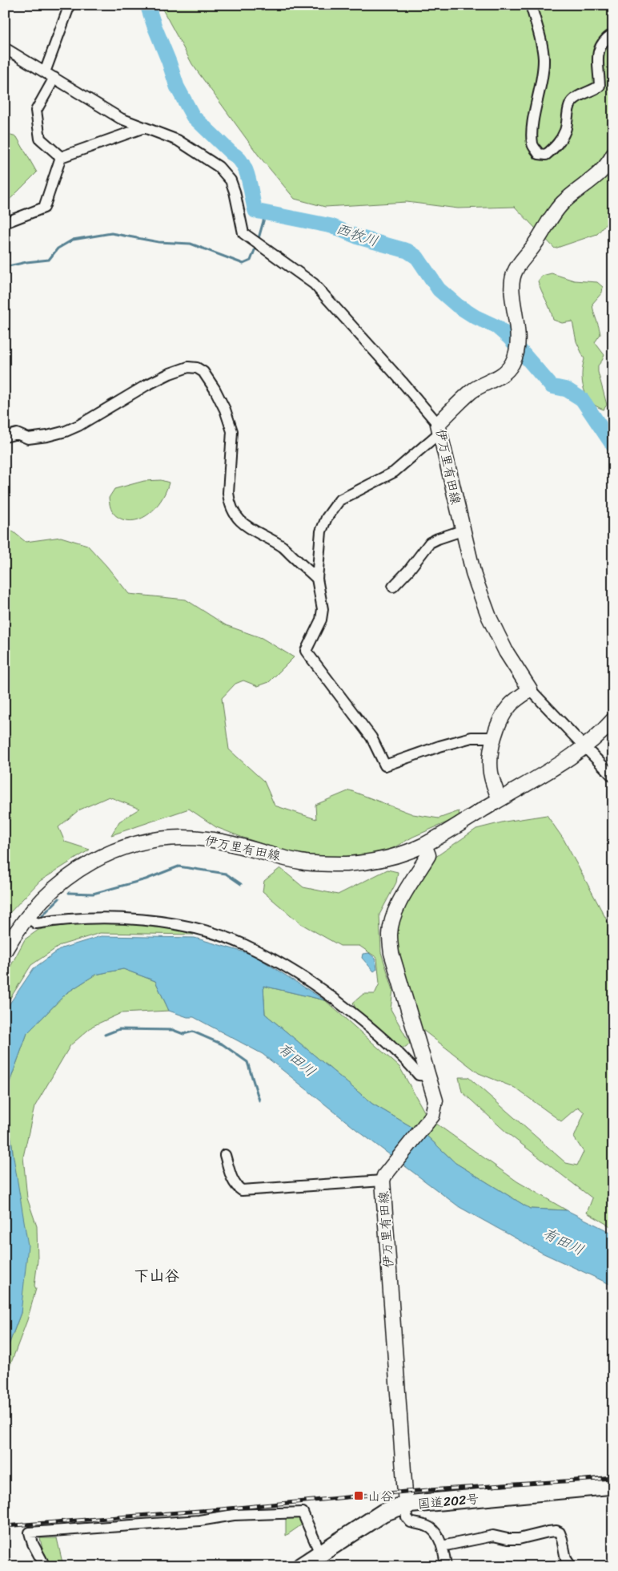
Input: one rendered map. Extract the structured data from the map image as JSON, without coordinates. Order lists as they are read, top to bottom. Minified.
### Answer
{"streets":{"highway":["国道202号"],"main road":["伊万里有田線"]},"crossings":[["伊万里有田線","国道202号"]],"districts":["下山谷"],"water":["西牧川","有田川"],"places":{"transit":["山谷"]}}
